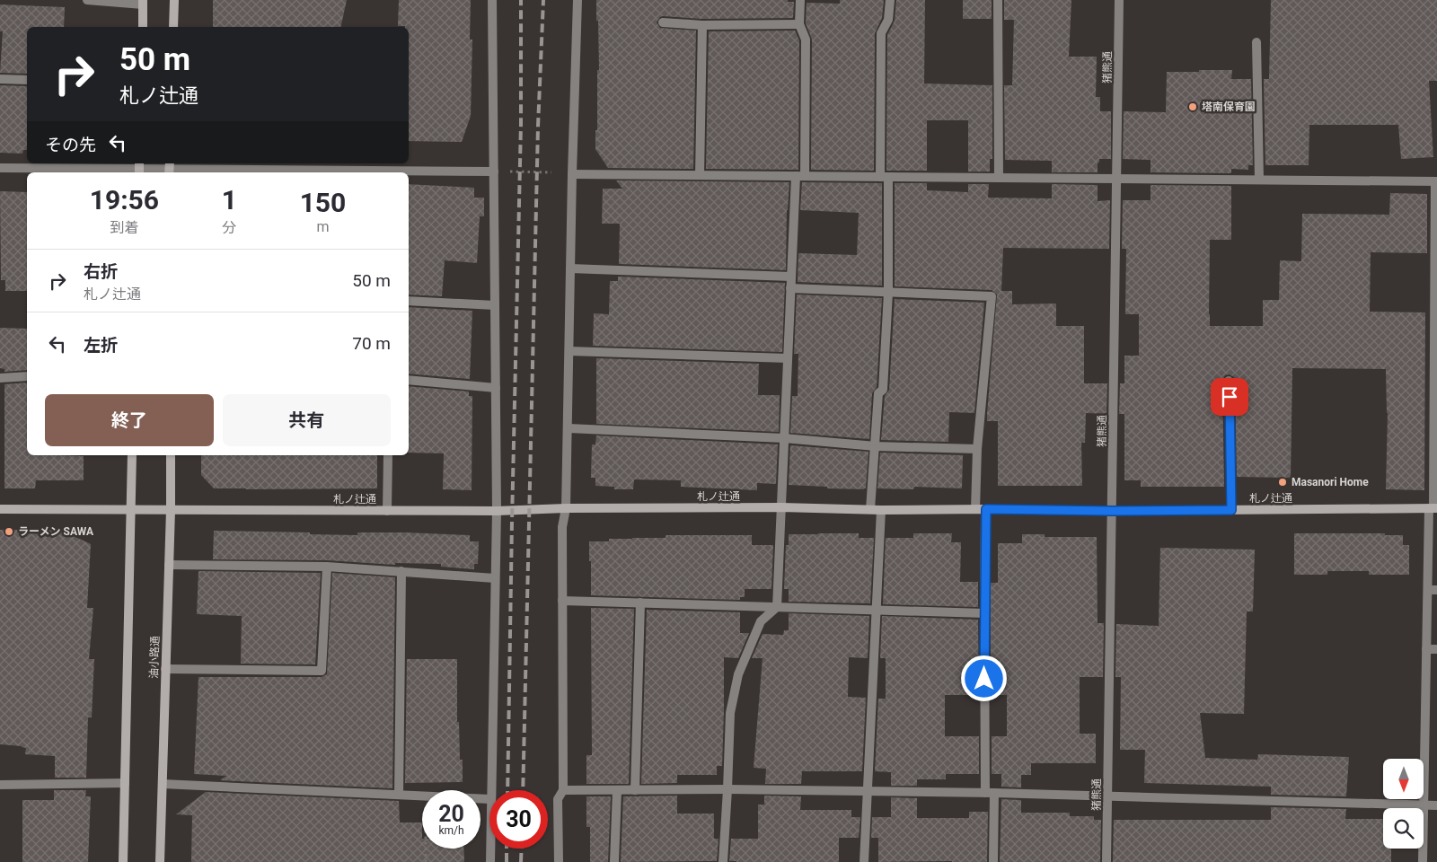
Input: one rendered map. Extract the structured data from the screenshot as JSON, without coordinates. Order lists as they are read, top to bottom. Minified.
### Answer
{"streets":{"street":["猪熊通","札ノ辻通","油小路通"]},"crossings":[["猪熊通","札ノ辻通"],["札ノ辻通","油小路通"]],"places":["塔南保育園","Masanori Home","ラーメン SAWA"],"north":"bottom","page":{"turn":["50 m","札ノ辻通"],"then":"その先","eta":["19:56","到着","1","分","150","m"],"list":[{"name":"右折","note":"札ノ辻通","value":"50 m"},{"name":"左折","value":"70 m"}],"buttons":["終了","共有"],"speed":"20 km/h","limit":"30"}}
